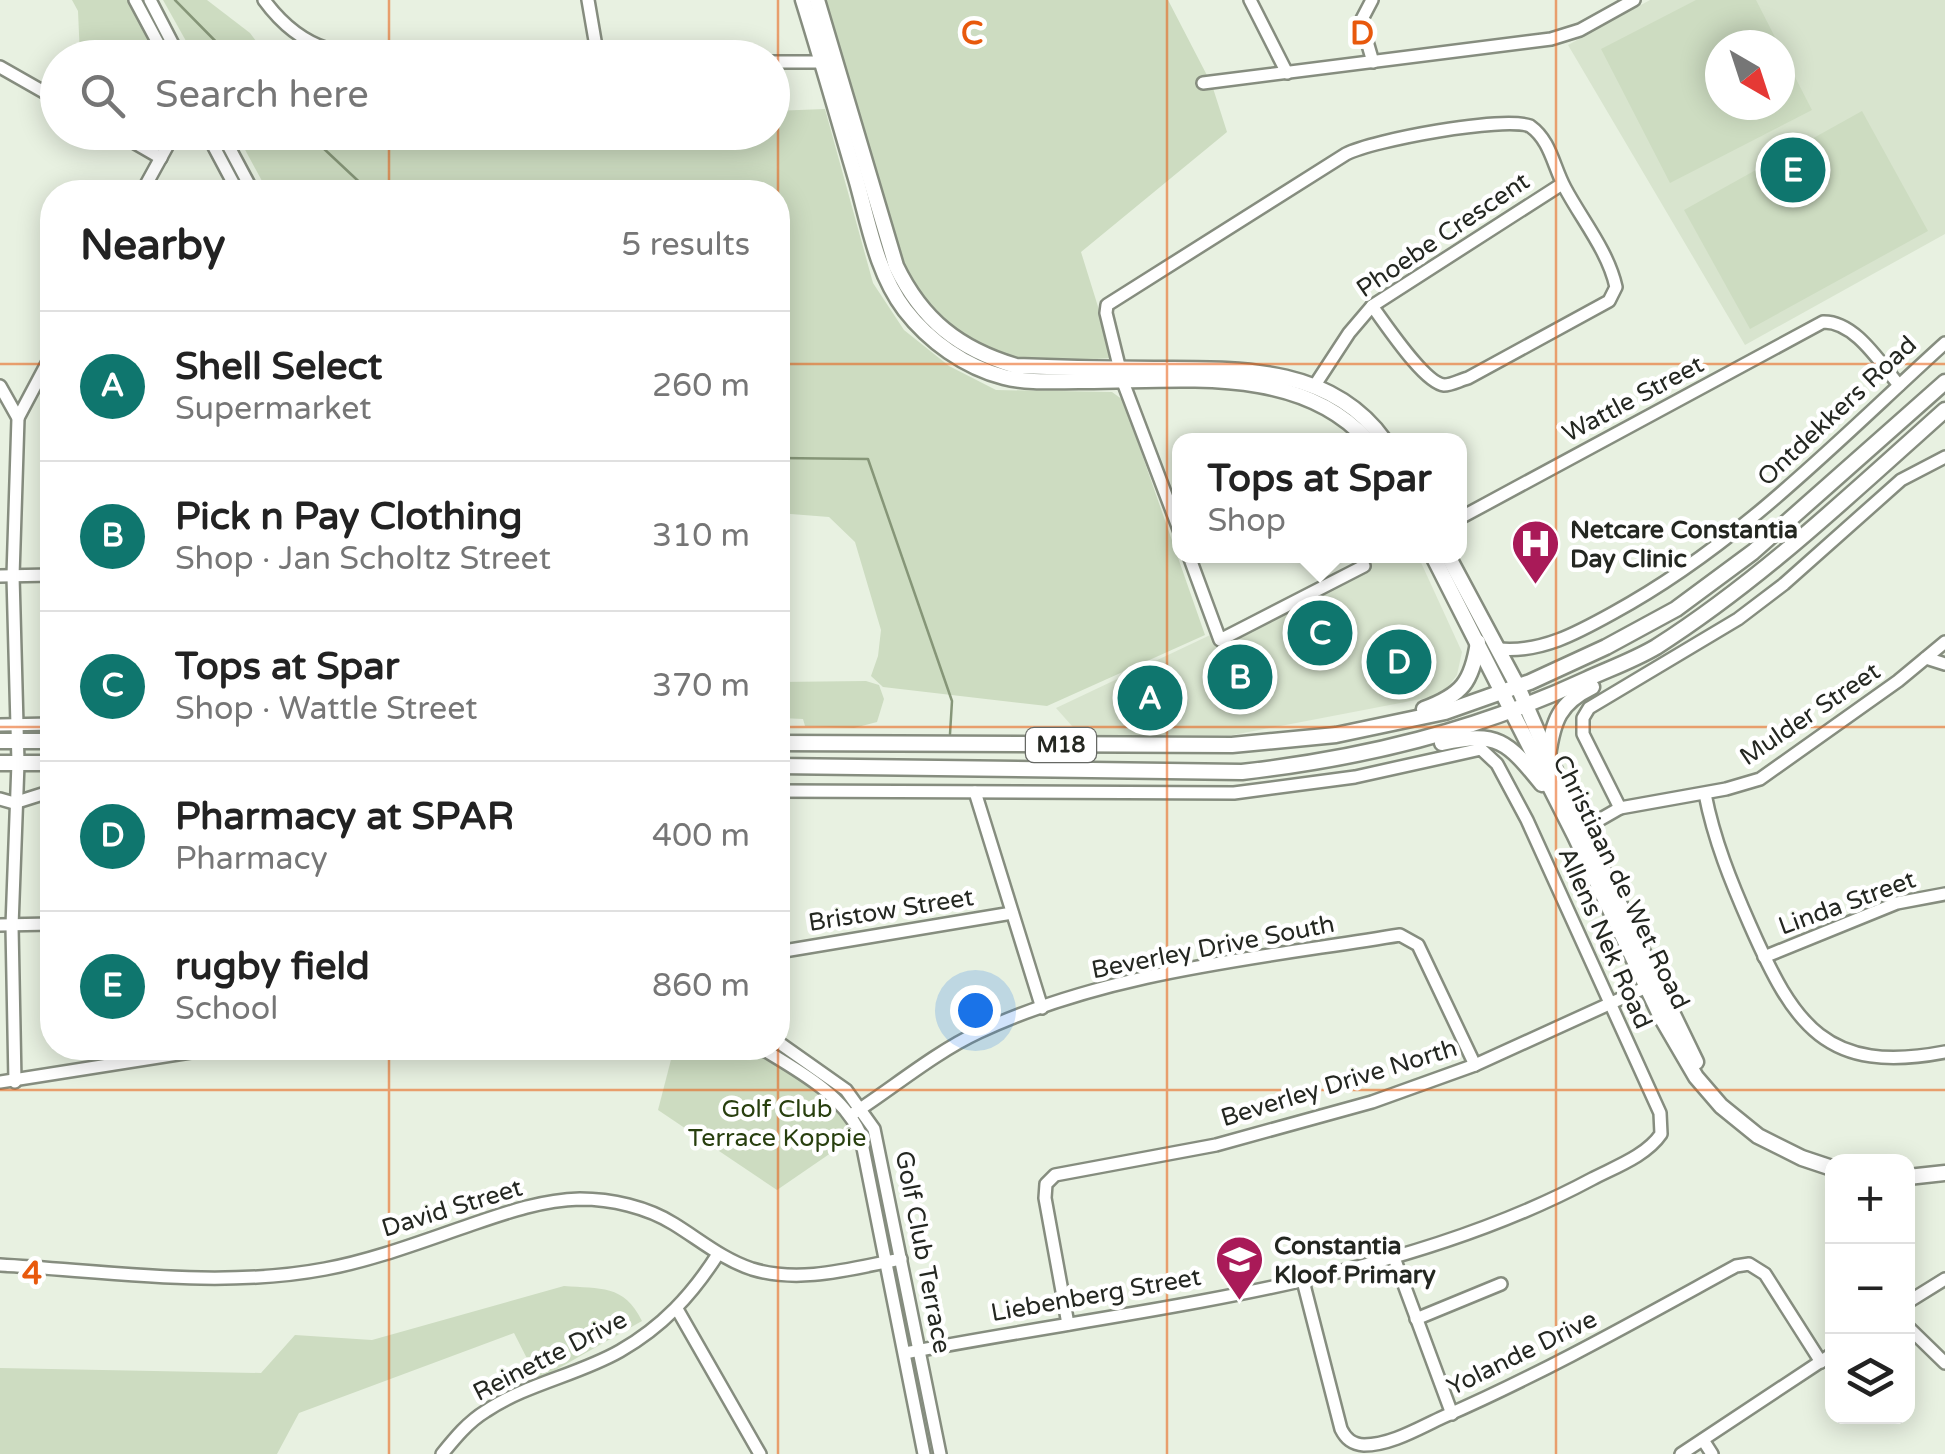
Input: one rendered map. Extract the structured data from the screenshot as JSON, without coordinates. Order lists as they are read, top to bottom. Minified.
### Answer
{"streets":{"main road":["Ontdekkers Road","M18","Christiaan de Wet Road"],"street":["Phoebe Crescent","Wattle Street","Mulder Street","Linda Street","Bristow Street","Allens Nek Road","Beverley Drive South","Beverley Drive North","David Street","Golf Club Terrace","Liebenberg Street","Yolande Drive","Reinette Drive"]},"crossings":[["Wattle Street","Ontdekkers Road"],["Ontdekkers Road","Christiaan de Wet Road"],["Mulder Street","Christiaan de Wet Road"],["M18","Christiaan de Wet Road"],["Christiaan de Wet Road","Beverley Drive North"],["Allens Nek Road","Beverley Drive North"],["Allens Nek Road","Liebenberg Street"],["Beverley Drive South","Beverley Drive North"],["Beverley Drive South","Golf Club Terrace"],["Beverley Drive North","Liebenberg Street"],["David Street","Golf Club Terrace"],["David Street","Reinette Drive"],["Golf Club Terrace","Liebenberg Street"],["Liebenberg Street","Yolande Drive"]],"parks":["Golf Club Terrace Koppie"],"places":{"hospital":["Netcare Constantia Day Clinic"],"school or university":["Constantia Kloof Primary"]},"north":"bottom right","page":{"search":"Search here","pins":["E","C","D","B","A"],"heading":["Nearby","5 results"],"list":[{"mark":"A","name":"Shell Select","note":"Supermarket","value":"260 m"},{"mark":"B","name":"Pick n Pay Clothing","note":"Shop · Jan Scholtz Street","value":"310 m"},{"mark":"C","name":"Tops at Spar","note":"Shop · Wattle Street","value":"370 m"},{"mark":"D","name":"Pharmacy at SPAR","note":"Pharmacy","value":"400 m"},{"mark":"E","name":"rugby field","note":"School","value":"860 m"}],"popup":["Tops at Spar","Shop"],"map_buttons":["+","−"]},"grid":{"columns":["C","D"],"rows":["4"]}}
